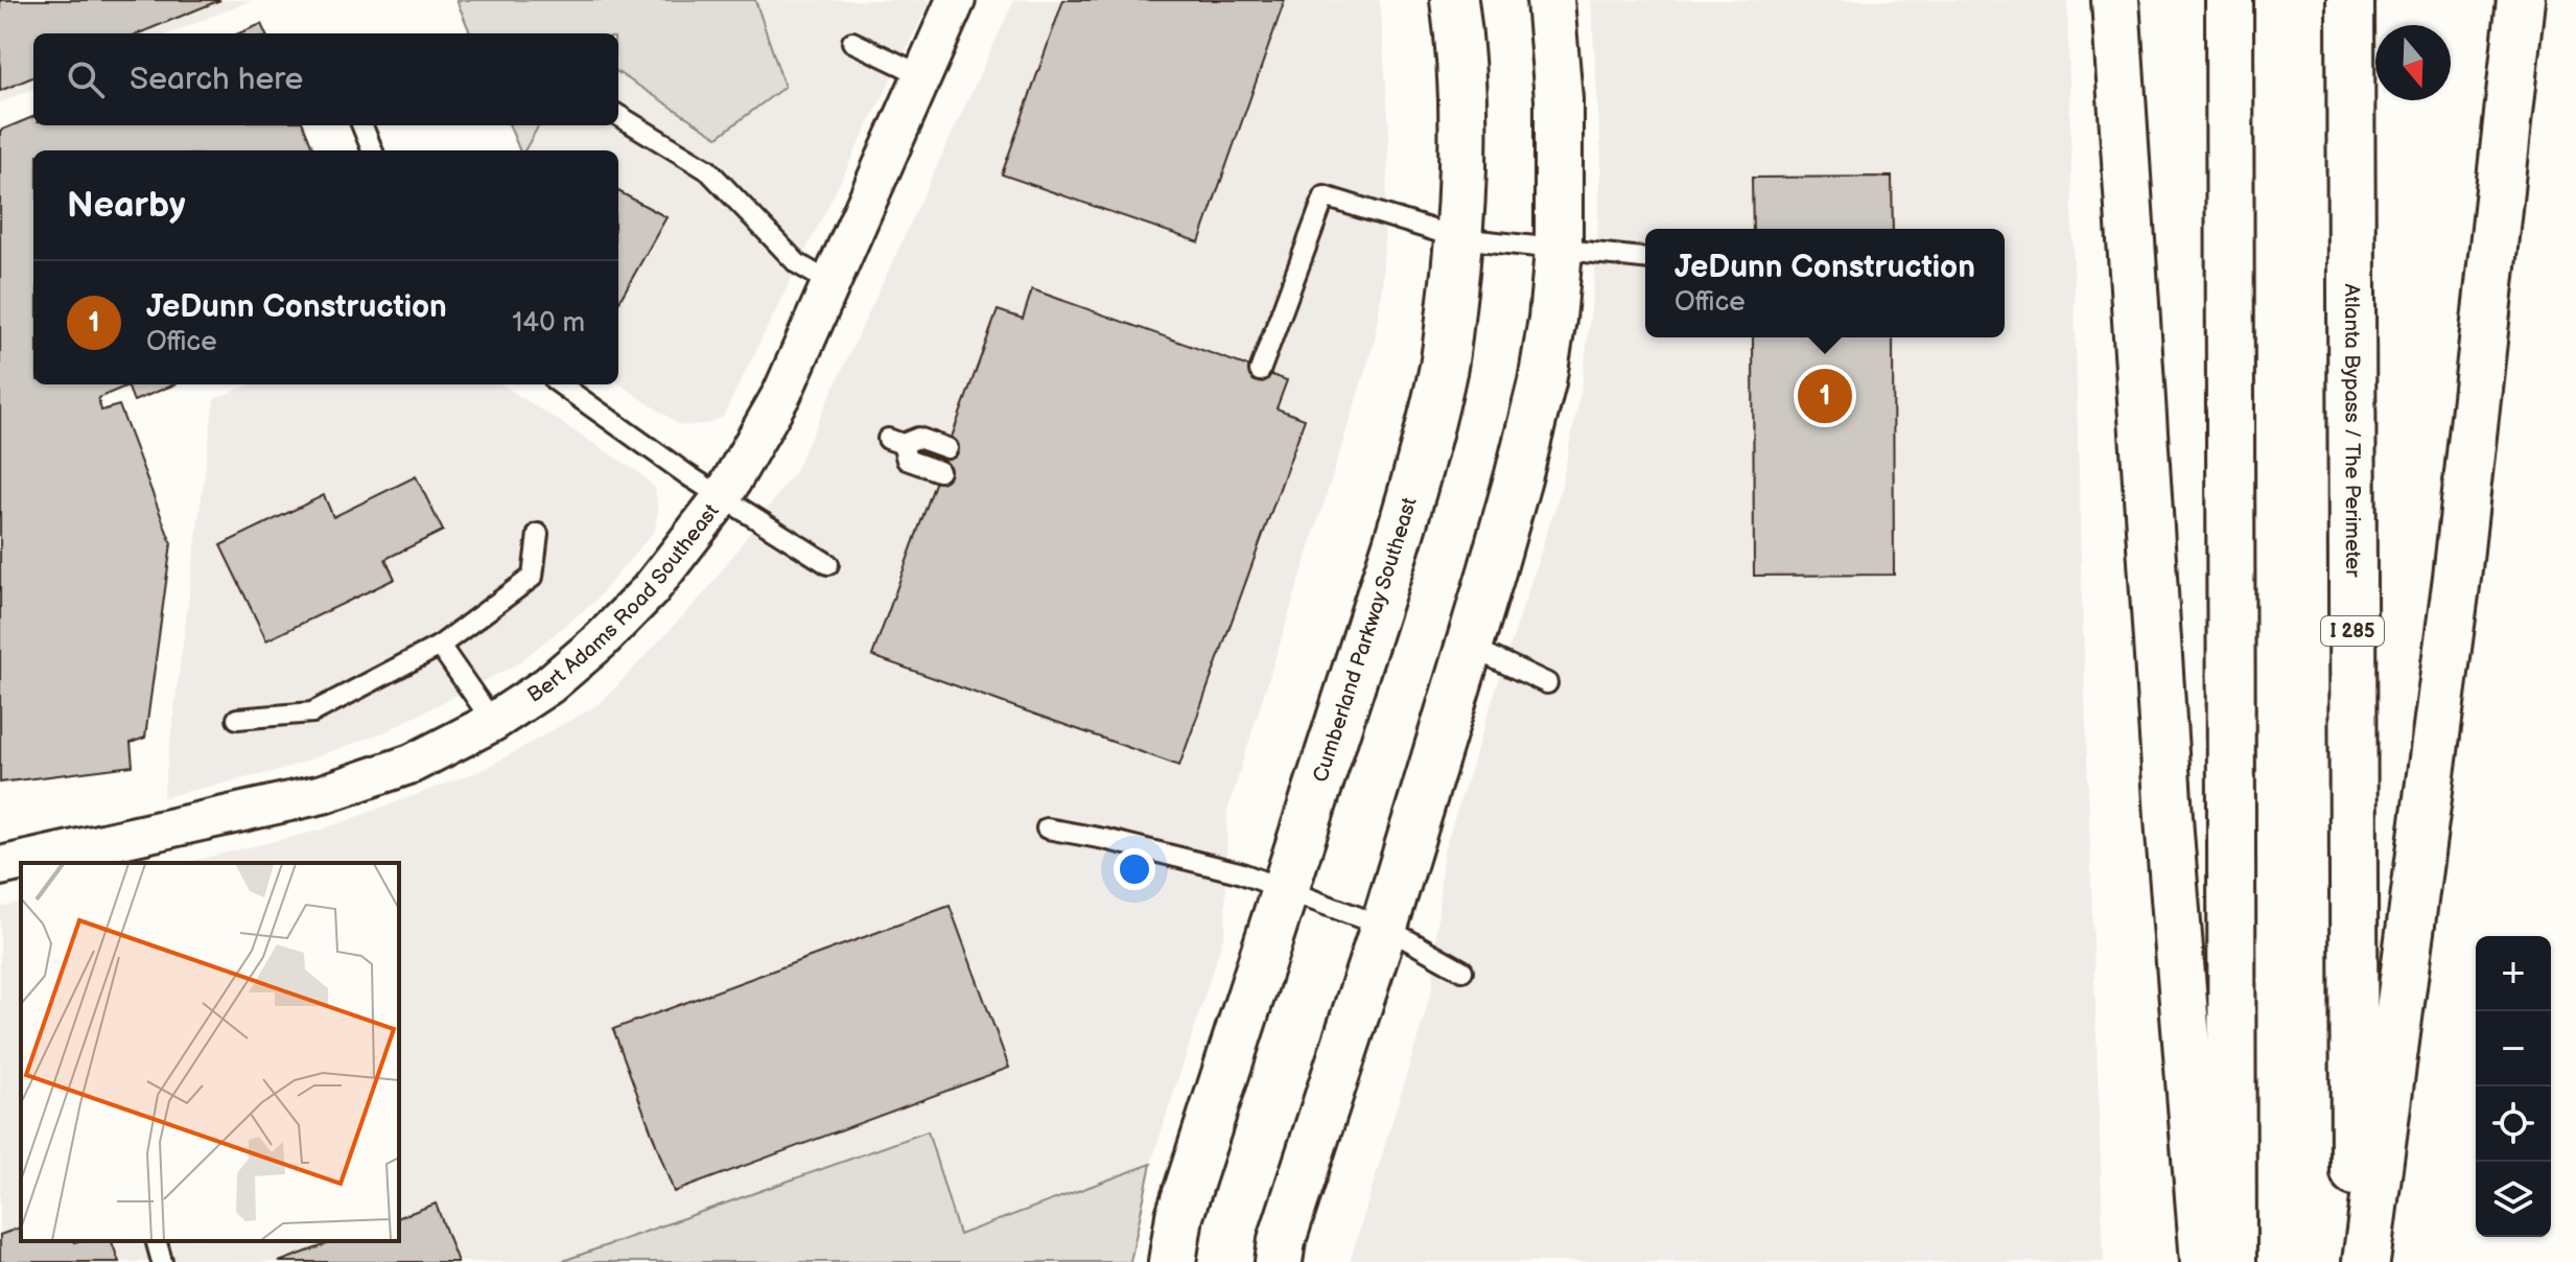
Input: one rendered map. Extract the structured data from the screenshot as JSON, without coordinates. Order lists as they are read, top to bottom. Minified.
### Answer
{"streets":{"main road":["Atlanta Bypass / The Perimeter","I 285","Cumberland Parkway Southeast"],"street":["Bert Adams Road Southeast"]},"north":"bottom","page":{"search":"Search here","heading":"Nearby","popup":["JeDunn Construction","Office"],"list":[{"mark":"1","name":"JeDunn Construction","note":"Office","value":"140 m"}],"pins":"1","map_buttons":["+","−"]}}
